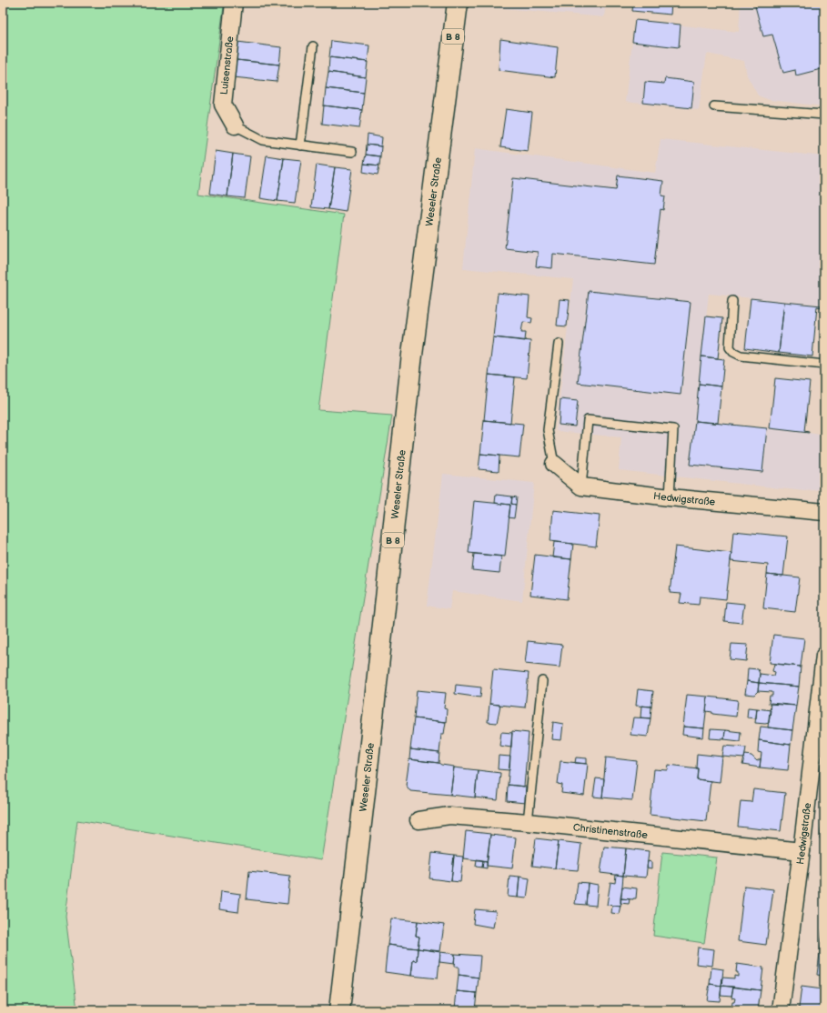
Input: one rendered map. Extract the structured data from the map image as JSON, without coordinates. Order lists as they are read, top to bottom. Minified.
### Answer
{"streets":{"main road":["B 8","Weseler Straße"],"street":["Luisenstraße","Hedwigstraße","Christinenstraße"]},"crossings":[["Hedwigstraße","Christinenstraße"]]}
